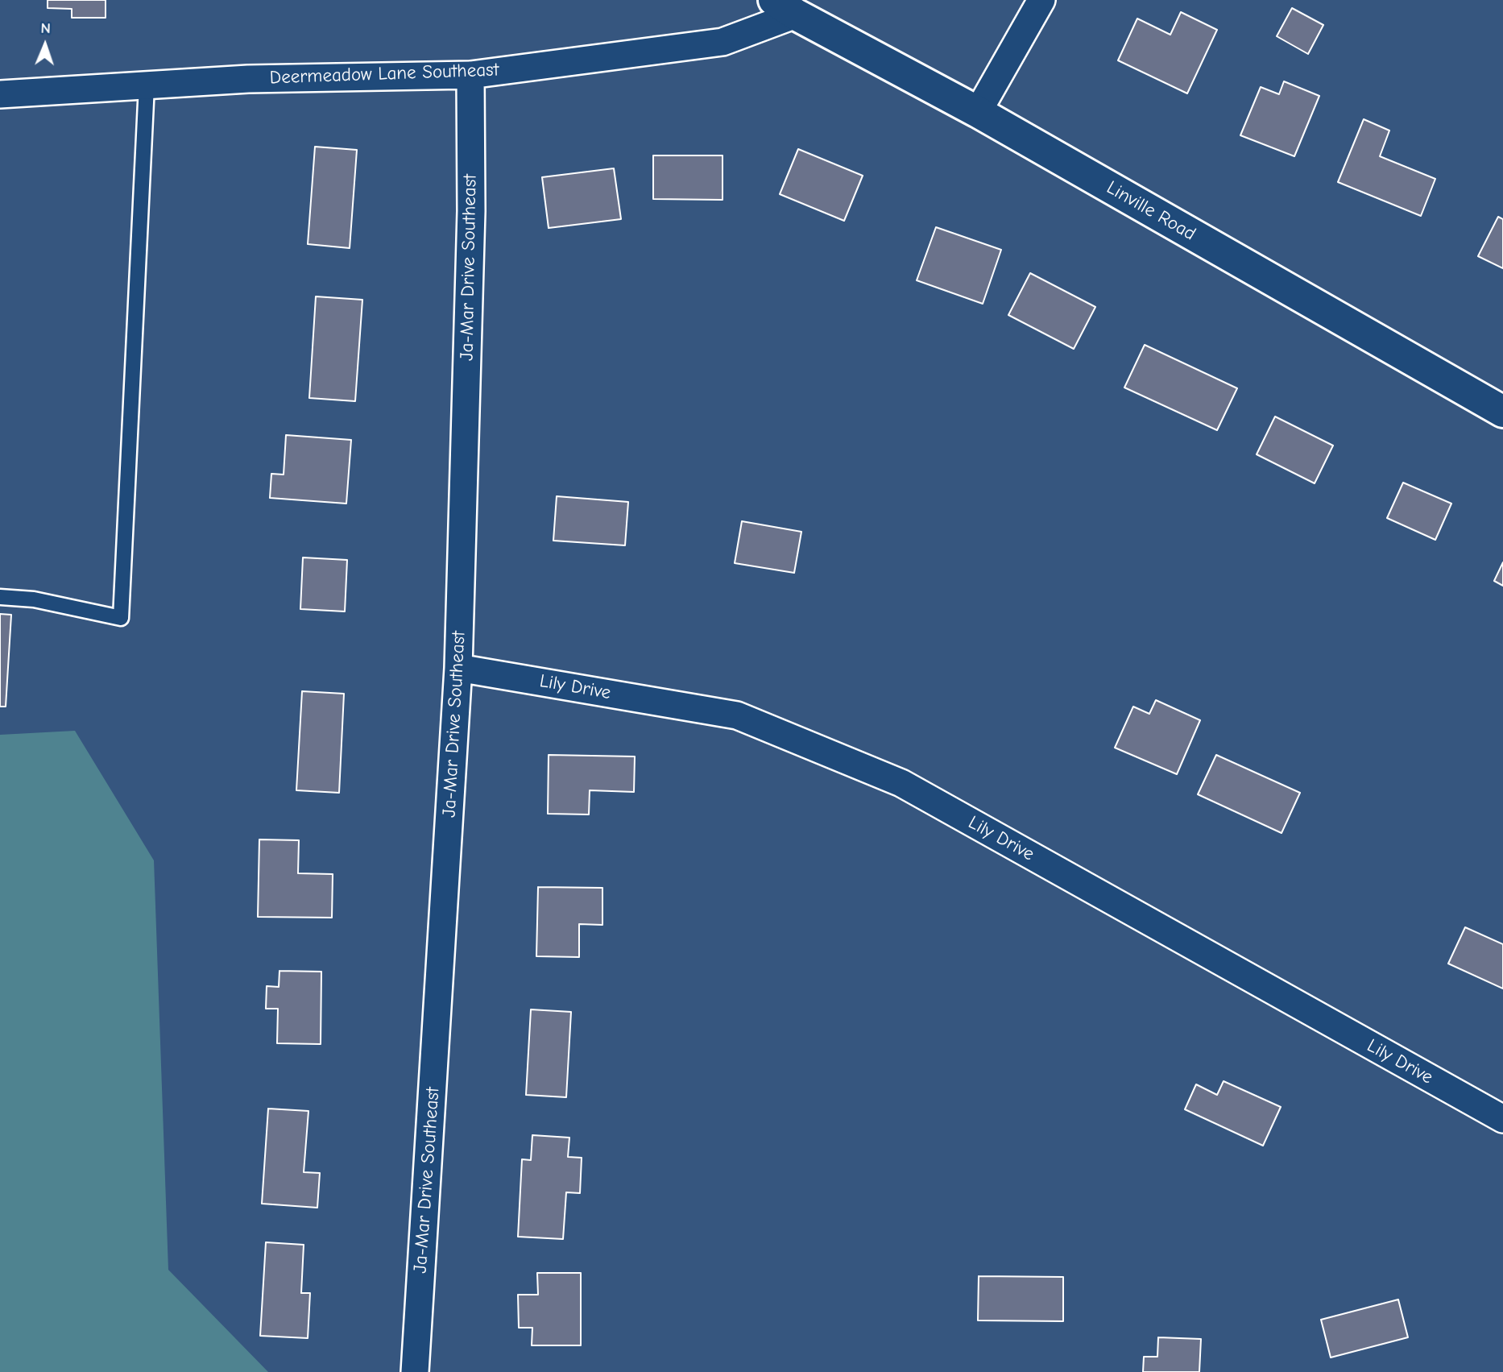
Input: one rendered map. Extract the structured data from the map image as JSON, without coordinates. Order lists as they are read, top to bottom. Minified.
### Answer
{"streets":{"main road":["Linville Road"],"street":["Deermeadow Lane Southeast","Ja-Mar Drive Southeast","Lily Drive"]},"crossings":[["Deermeadow Lane Southeast","Linville Road"],["Deermeadow Lane Southeast","Ja-Mar Drive Southeast"],["Ja-Mar Drive Southeast","Lily Drive"]],"north":"top"}
